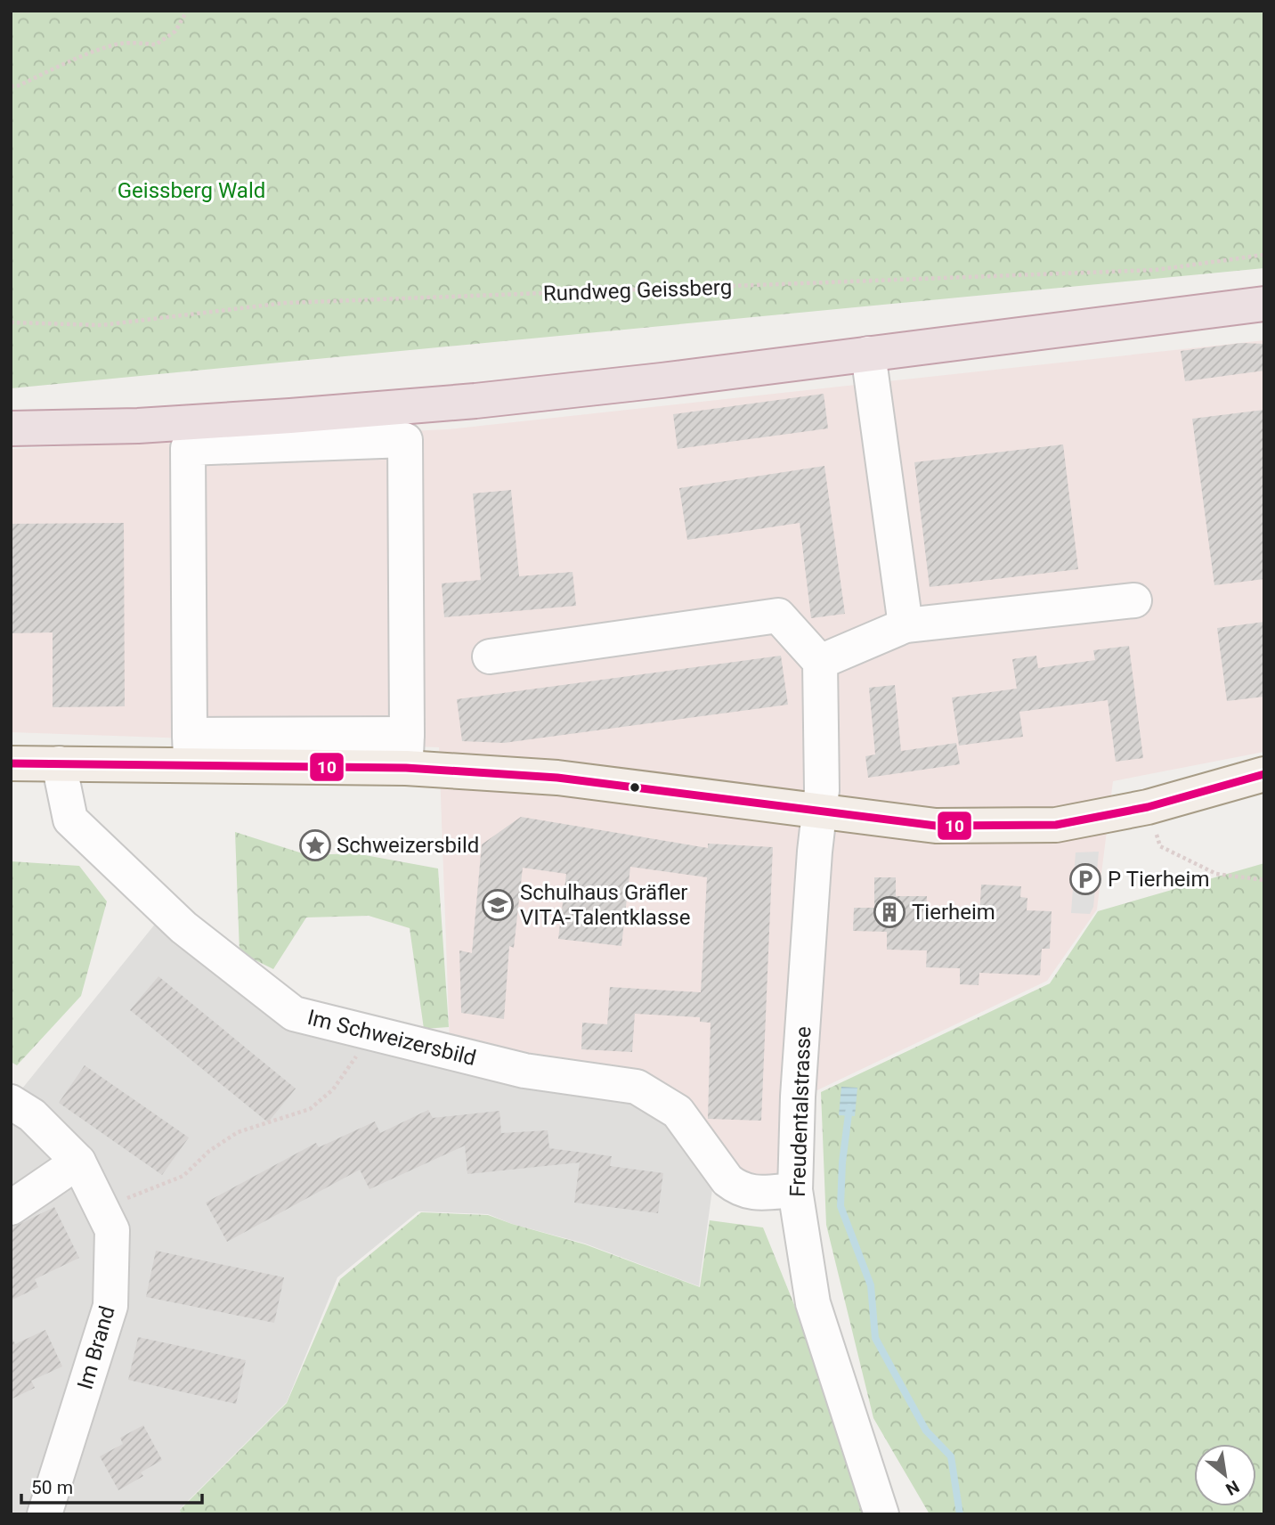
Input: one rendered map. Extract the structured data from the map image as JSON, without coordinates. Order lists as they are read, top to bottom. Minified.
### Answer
{"streets":{"street":["Im Schweizersbild","Freudentalstrasse","Im Brand"],"path":["Rundweg Geissberg"]},"crossings":[["Im Schweizersbild","Freudentalstrasse"]],"parks":["Geissberg Wald"],"places":{"place":["Schweizersbild"],"parking":["P Tierheim"],"school or university":["Schulhaus Gräfler VITA-Talentklasse"],"building":["Tierheim"]},"lines":["transit line 10"],"scale_bar":"50 m","north":"bottom right"}
